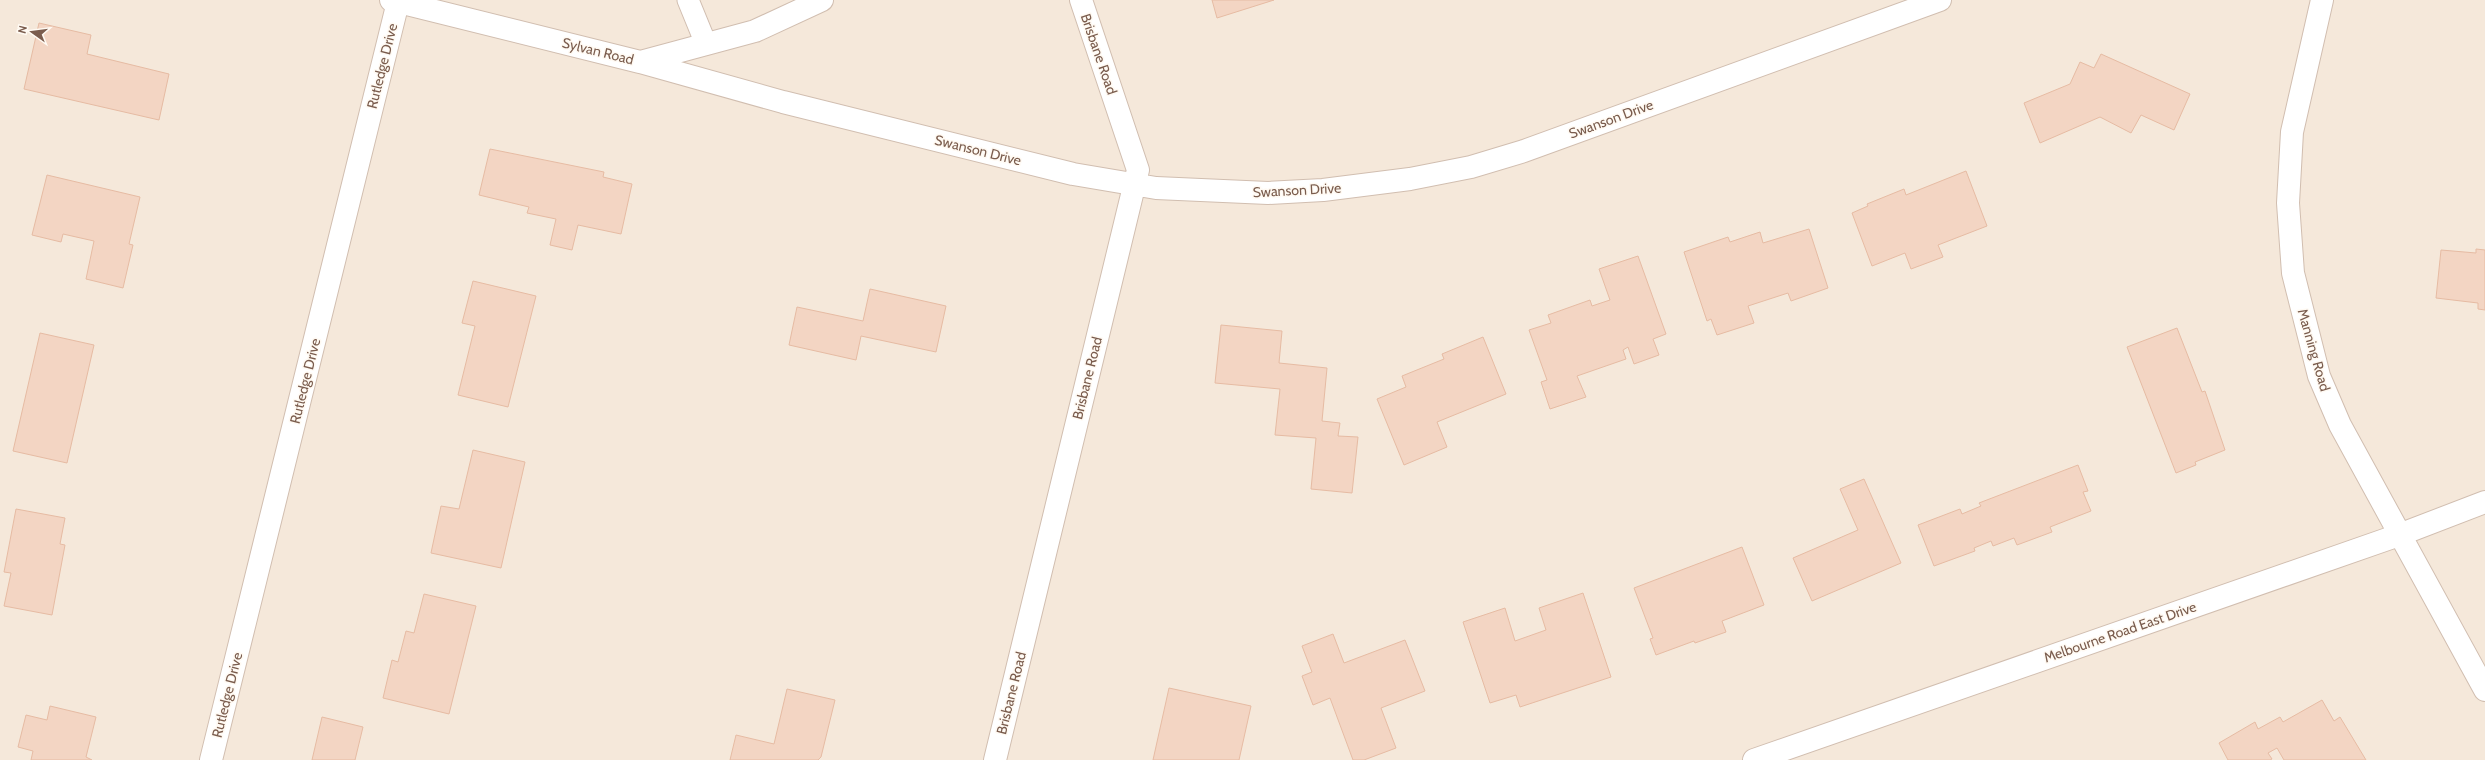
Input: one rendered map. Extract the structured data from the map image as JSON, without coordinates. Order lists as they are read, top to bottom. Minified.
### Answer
{"streets":{"street":["Sylvan Road","Brisbane Road","Rutledge Drive","Swanson Drive","Manning Road","Melbourne Road East Drive"]},"crossings":[["Sylvan Road","Rutledge Drive"],["Sylvan Road","Swanson Drive"],["Brisbane Road","Swanson Drive"],["Manning Road","Melbourne Road East Drive"]],"north":"left"}
